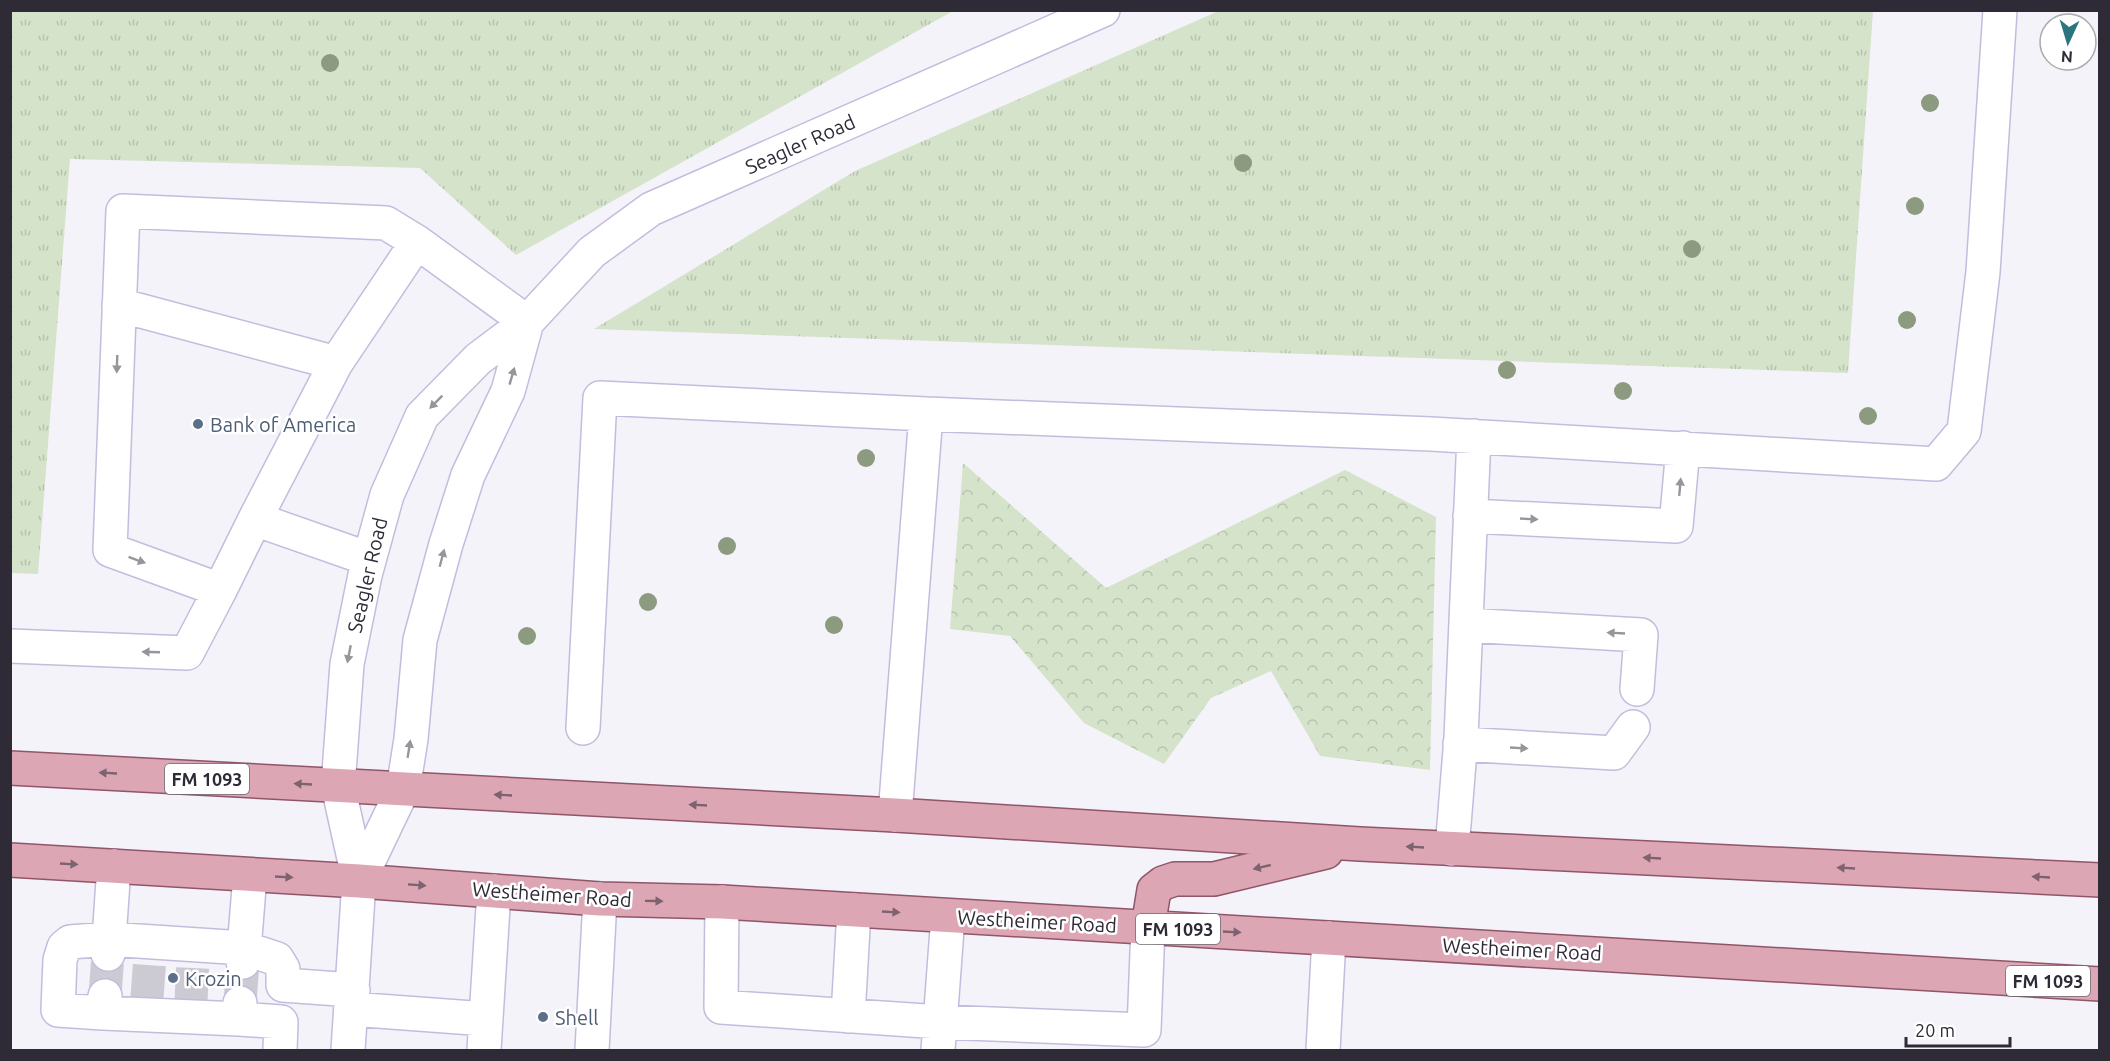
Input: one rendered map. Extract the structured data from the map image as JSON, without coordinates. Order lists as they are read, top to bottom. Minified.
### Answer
{"streets":{"main road":["FM 1093","Westheimer Road"],"street":["Seagler Road"]},"crossings":[["Seagler Road","FM 1093"],["Seagler Road","Westheimer Road"]],"places":["Bank of America","Krozin","Shell"],"scale_bar":"20 m","north":"bottom"}
